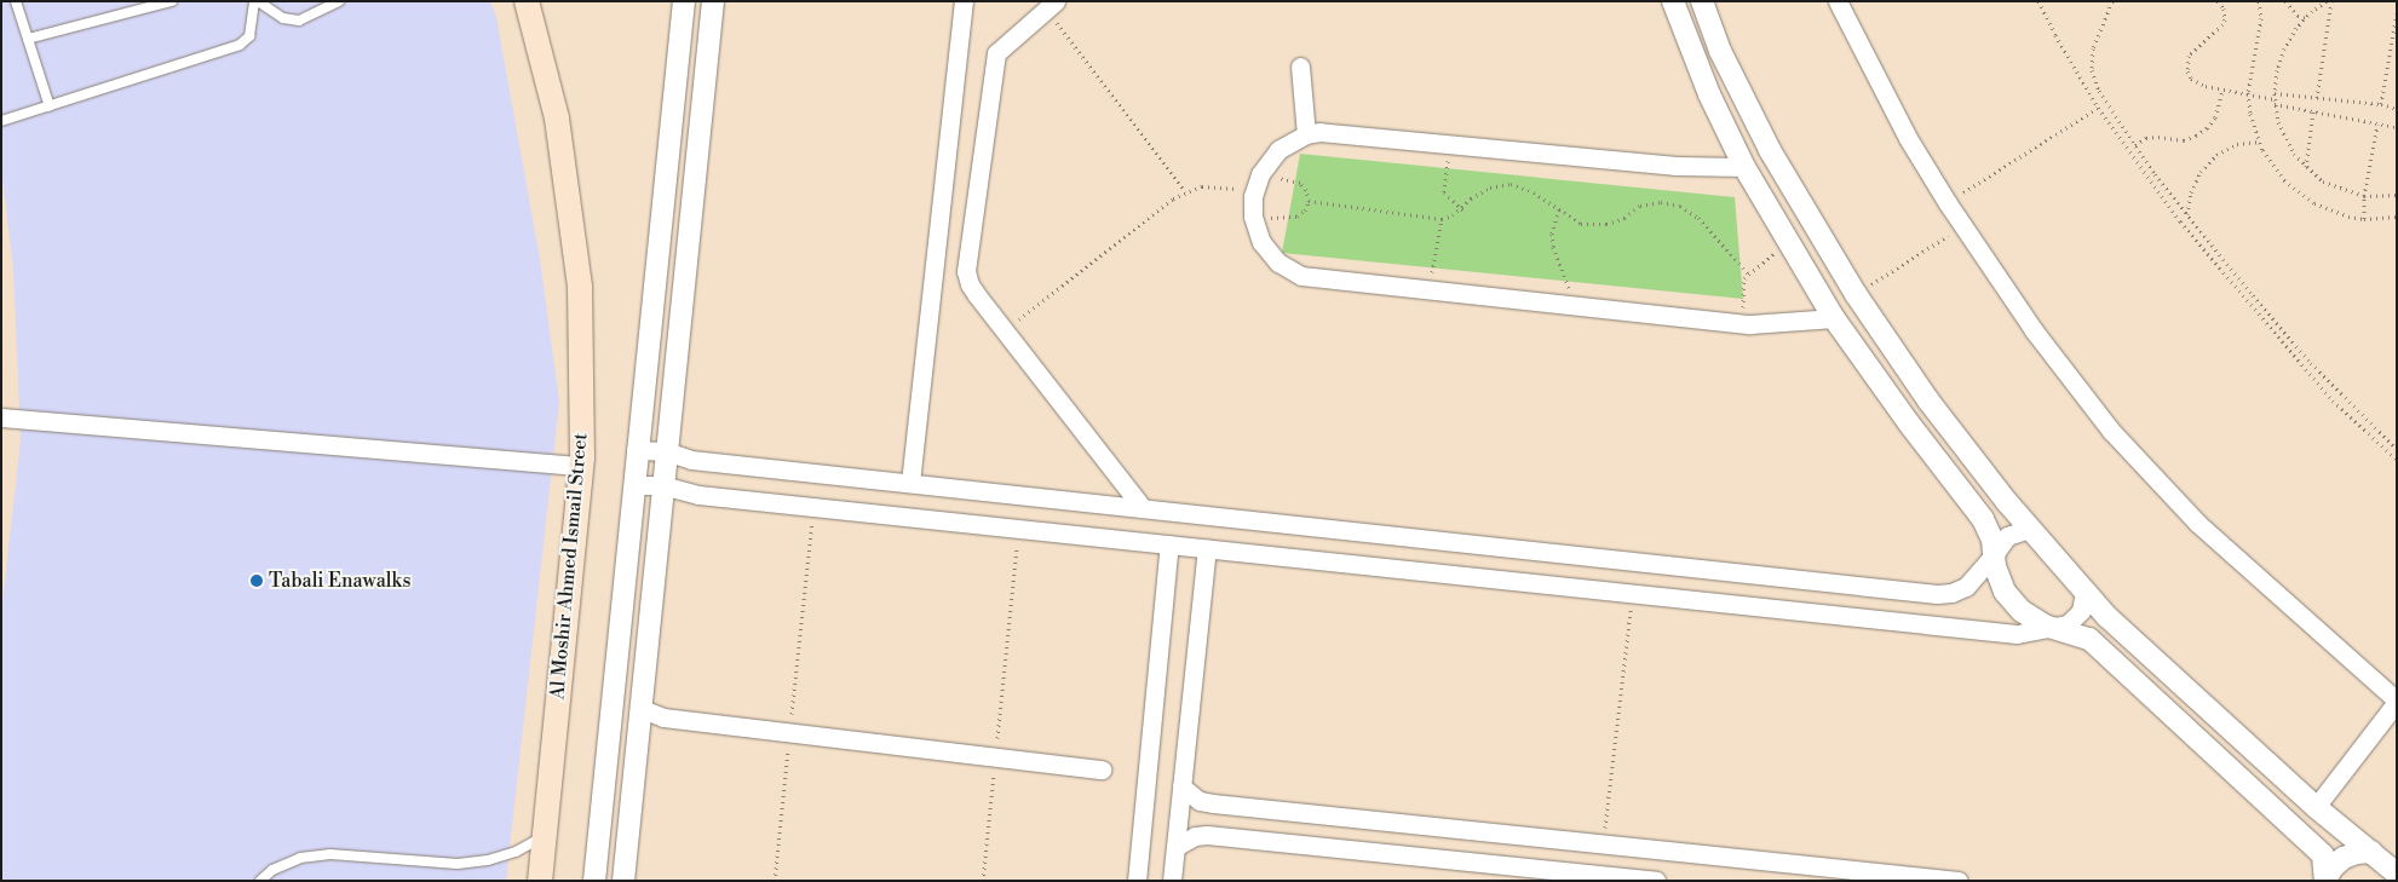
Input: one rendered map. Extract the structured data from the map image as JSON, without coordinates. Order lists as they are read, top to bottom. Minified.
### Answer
{"streets":{"main road":["Al Moshir Ahmed Ismail Street"]},"places":["Tabali Enawalks"]}
